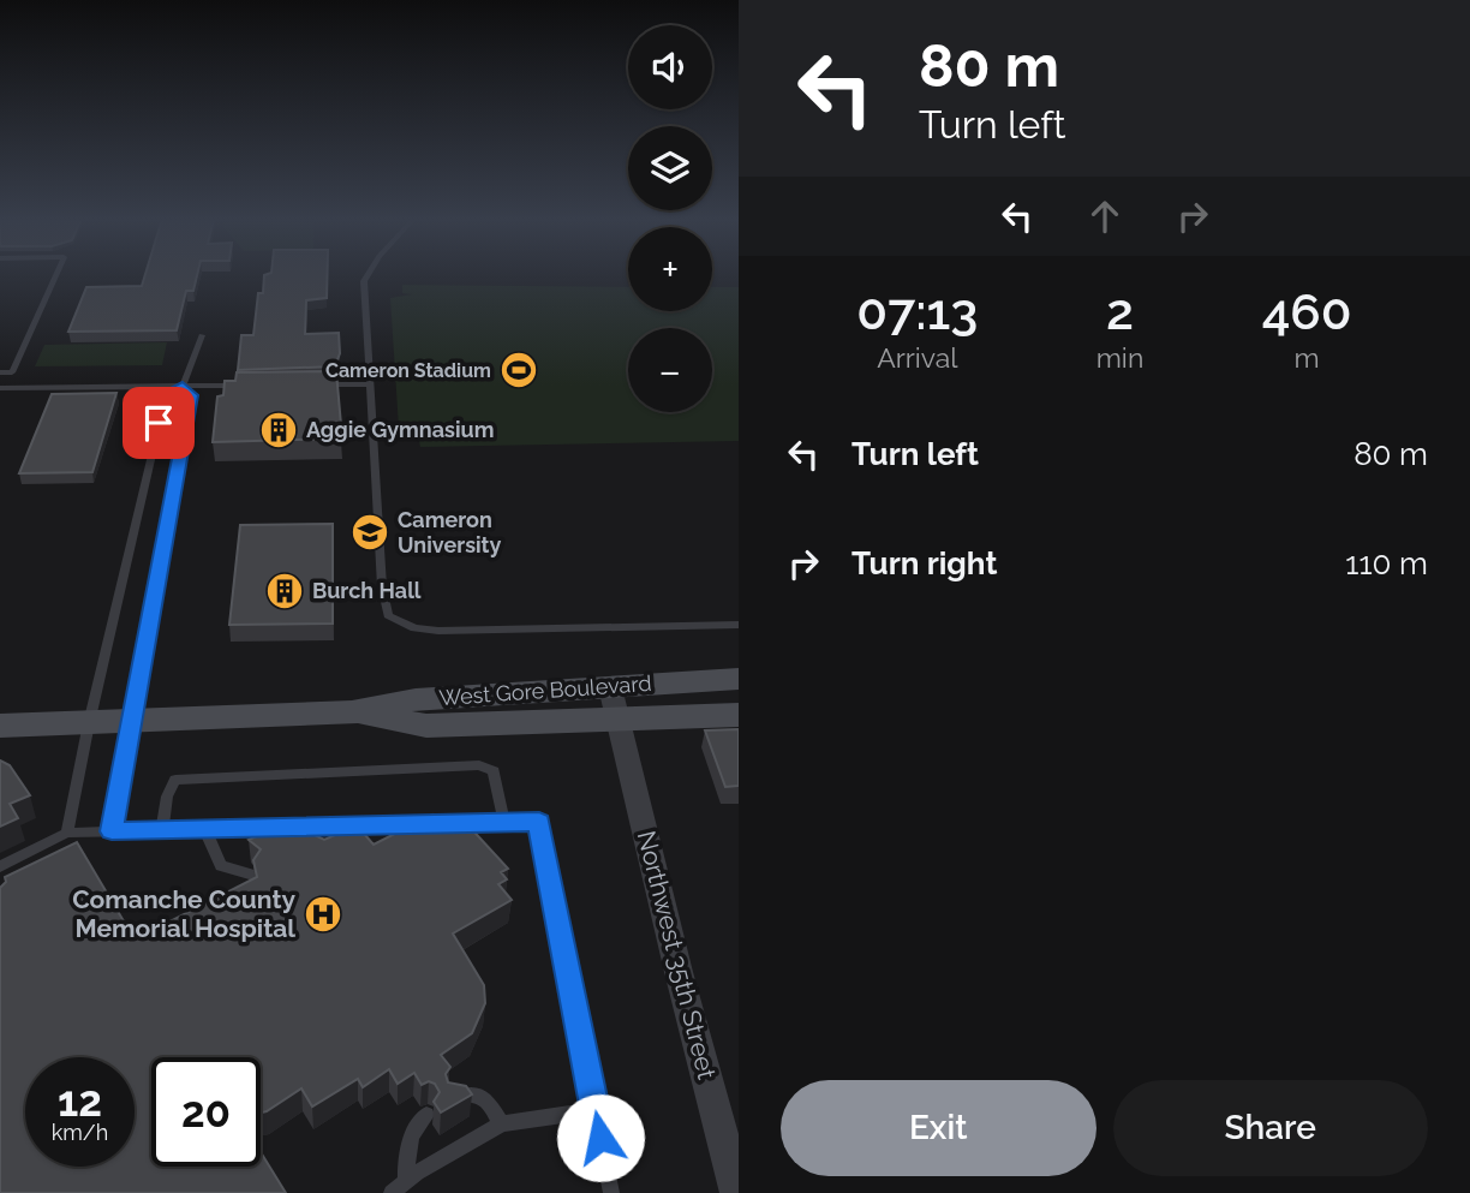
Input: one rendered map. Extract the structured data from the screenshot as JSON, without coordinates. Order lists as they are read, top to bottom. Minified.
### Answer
{"streets":{"main road":["West Gore Boulevard"],"street":["Northwest 35th Street"]},"crossings":[["West Gore Boulevard","Northwest 35th Street"]],"places":{"sports":["Cameron Stadium"],"building":["Aggie Gymnasium","Burch Hall"],"school or university":["Cameron University"],"hospital":["Comanche County Memorial Hospital"]},"page":{"turn":["80 m","Turn left"],"map_buttons":["+","−"],"eta":["07:13","Arrival","2","min","460","m"],"list":[{"name":"Turn left","value":"80 m"},{"name":"Turn right","value":"110 m"}],"speed":"12 km/h","limit":"20","buttons":["Exit","Share"]}}
